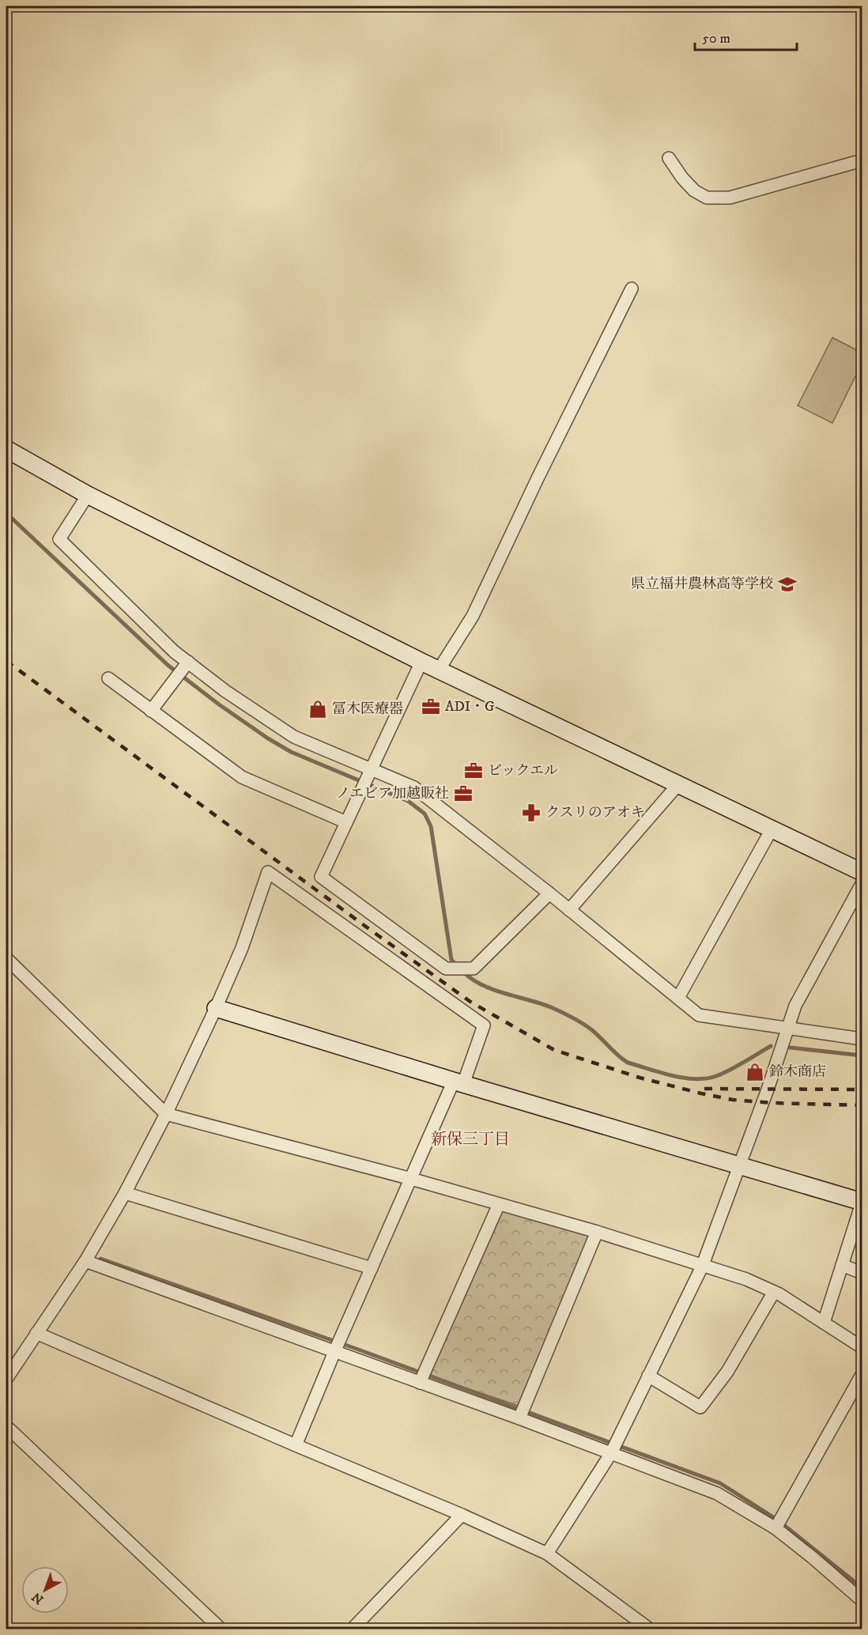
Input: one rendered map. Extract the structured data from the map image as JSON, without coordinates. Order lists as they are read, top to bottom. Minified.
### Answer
{"districts":["新保三丁目"],"places":{"school or university":["県立福井農林高等学校"],"office":["ADI・G","ビックエル","ノエビア加越販社"],"shop":["冨木医療器","鈴木商店"],"pharmacy":["クスリのアオキ"]},"scale_bar":"50 m","north":"bottom left"}
